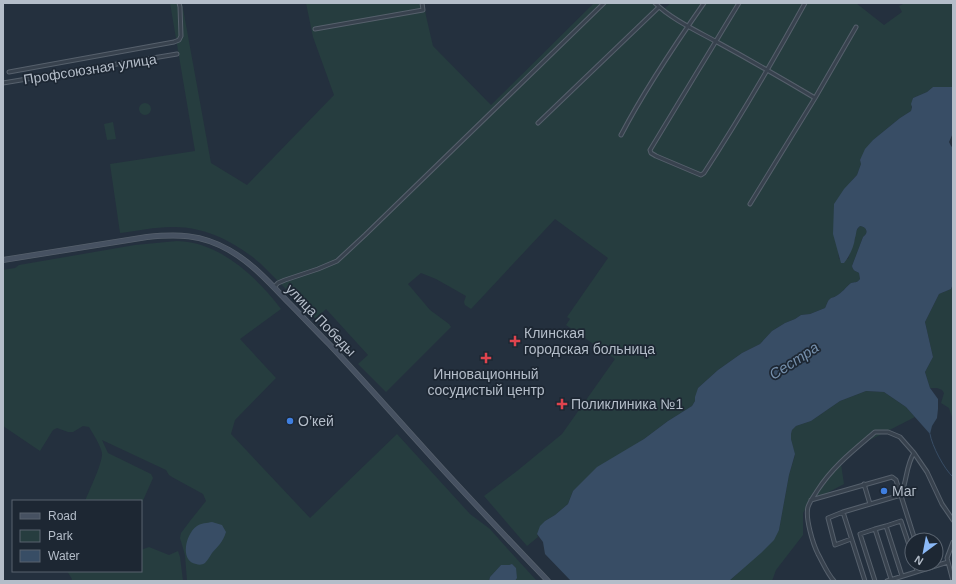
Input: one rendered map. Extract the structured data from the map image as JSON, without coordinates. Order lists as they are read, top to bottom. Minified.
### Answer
{"streets":{"street":["Профсоюзная улица","улица Победы"]},"water":["Сестра"],"places":{"health":["Клинская городская больница","Инновационный сосудистый центр","Поликлиника №1"],"other":["О’кей","Маг"]},"legend":["Road","Park","Water"],"north":"bottom left"}
